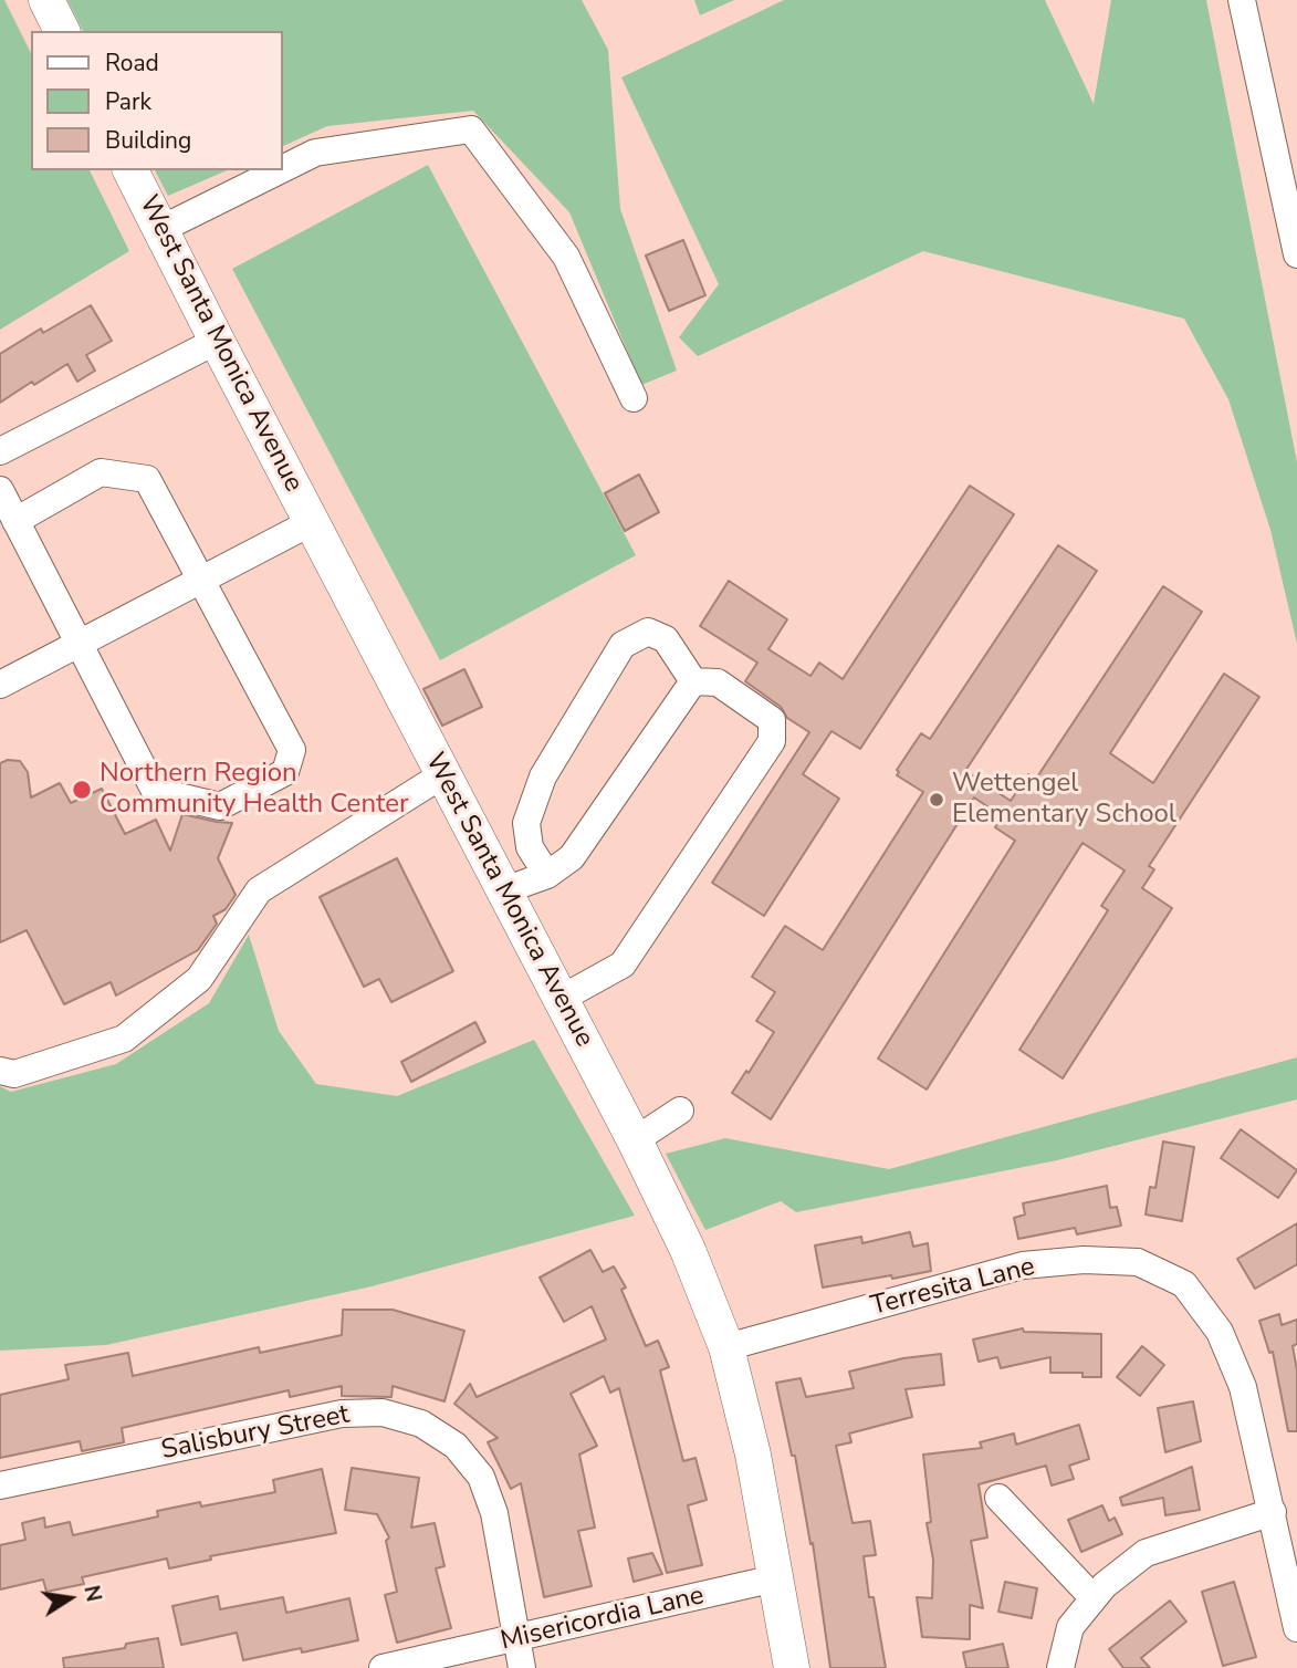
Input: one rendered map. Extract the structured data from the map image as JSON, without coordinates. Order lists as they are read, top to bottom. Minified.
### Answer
{"streets":{"main road":["West Santa Monica Avenue"],"street":["Terresita Lane","Salisbury Street","Misericordia Lane"]},"crossings":[["West Santa Monica Avenue","Terresita Lane"],["West Santa Monica Avenue","Misericordia Lane"],["Salisbury Street","Misericordia Lane"]],"places":["Northern Region Community Health Center","Wettengel Elementary School"],"legend":["Road","Park","Building"],"north":"right"}
